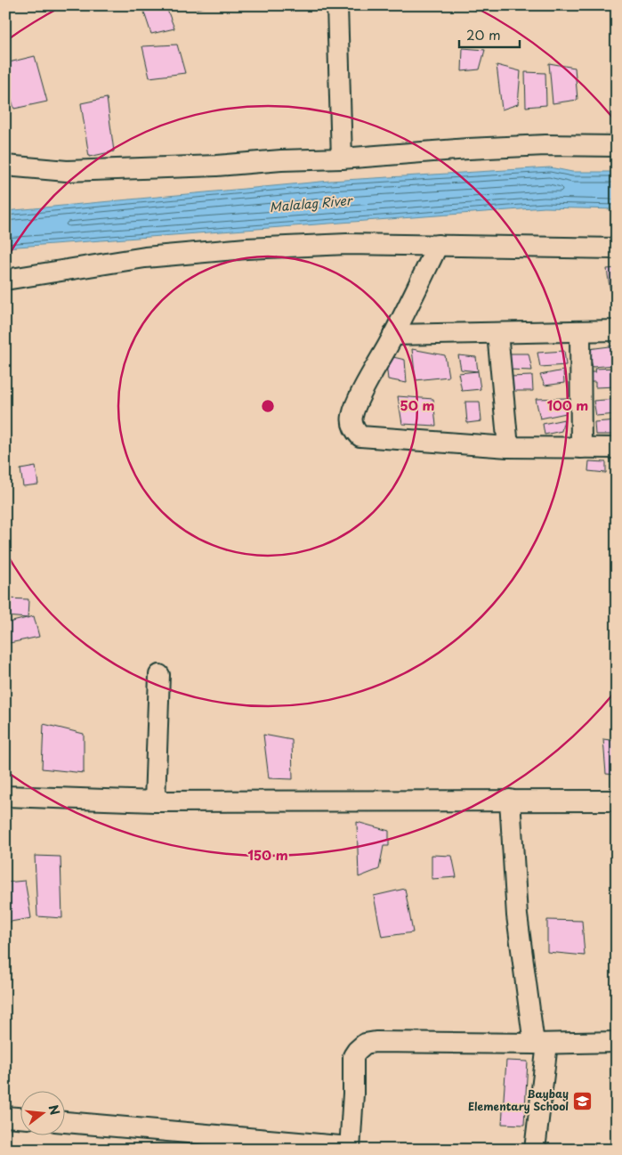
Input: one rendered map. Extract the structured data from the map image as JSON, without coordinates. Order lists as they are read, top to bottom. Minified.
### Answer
{"water":["Malalag River"],"places":{"school or university":["Baybay Elementary School"]},"scale_bar":"20 m","north":"right","rings":["50 m","100 m","150 m"]}
